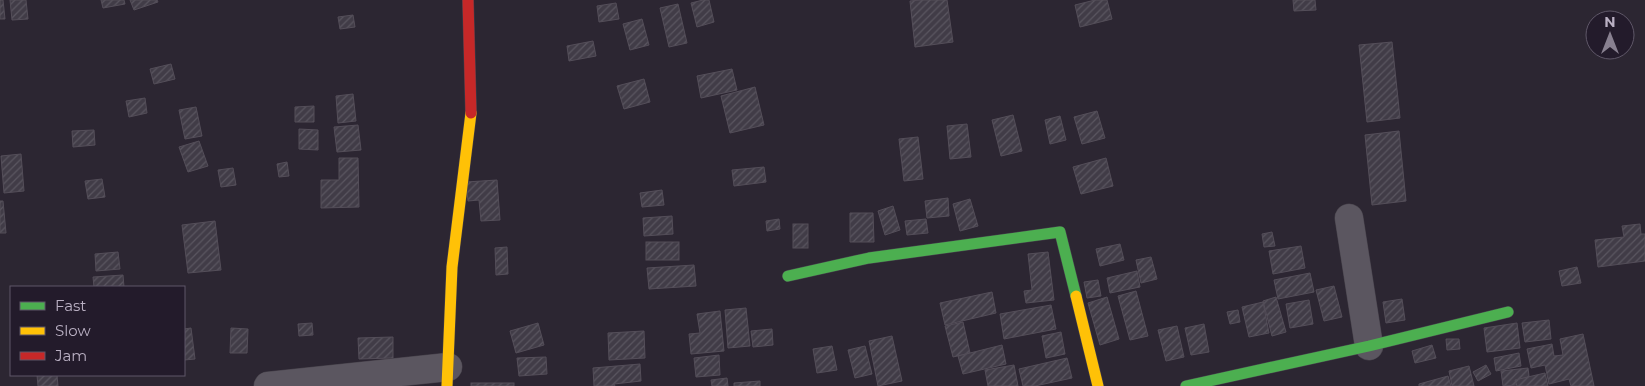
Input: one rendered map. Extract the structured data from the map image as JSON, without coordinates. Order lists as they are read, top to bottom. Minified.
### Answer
{"legend":["Fast","Slow","Jam"],"north":"top"}
